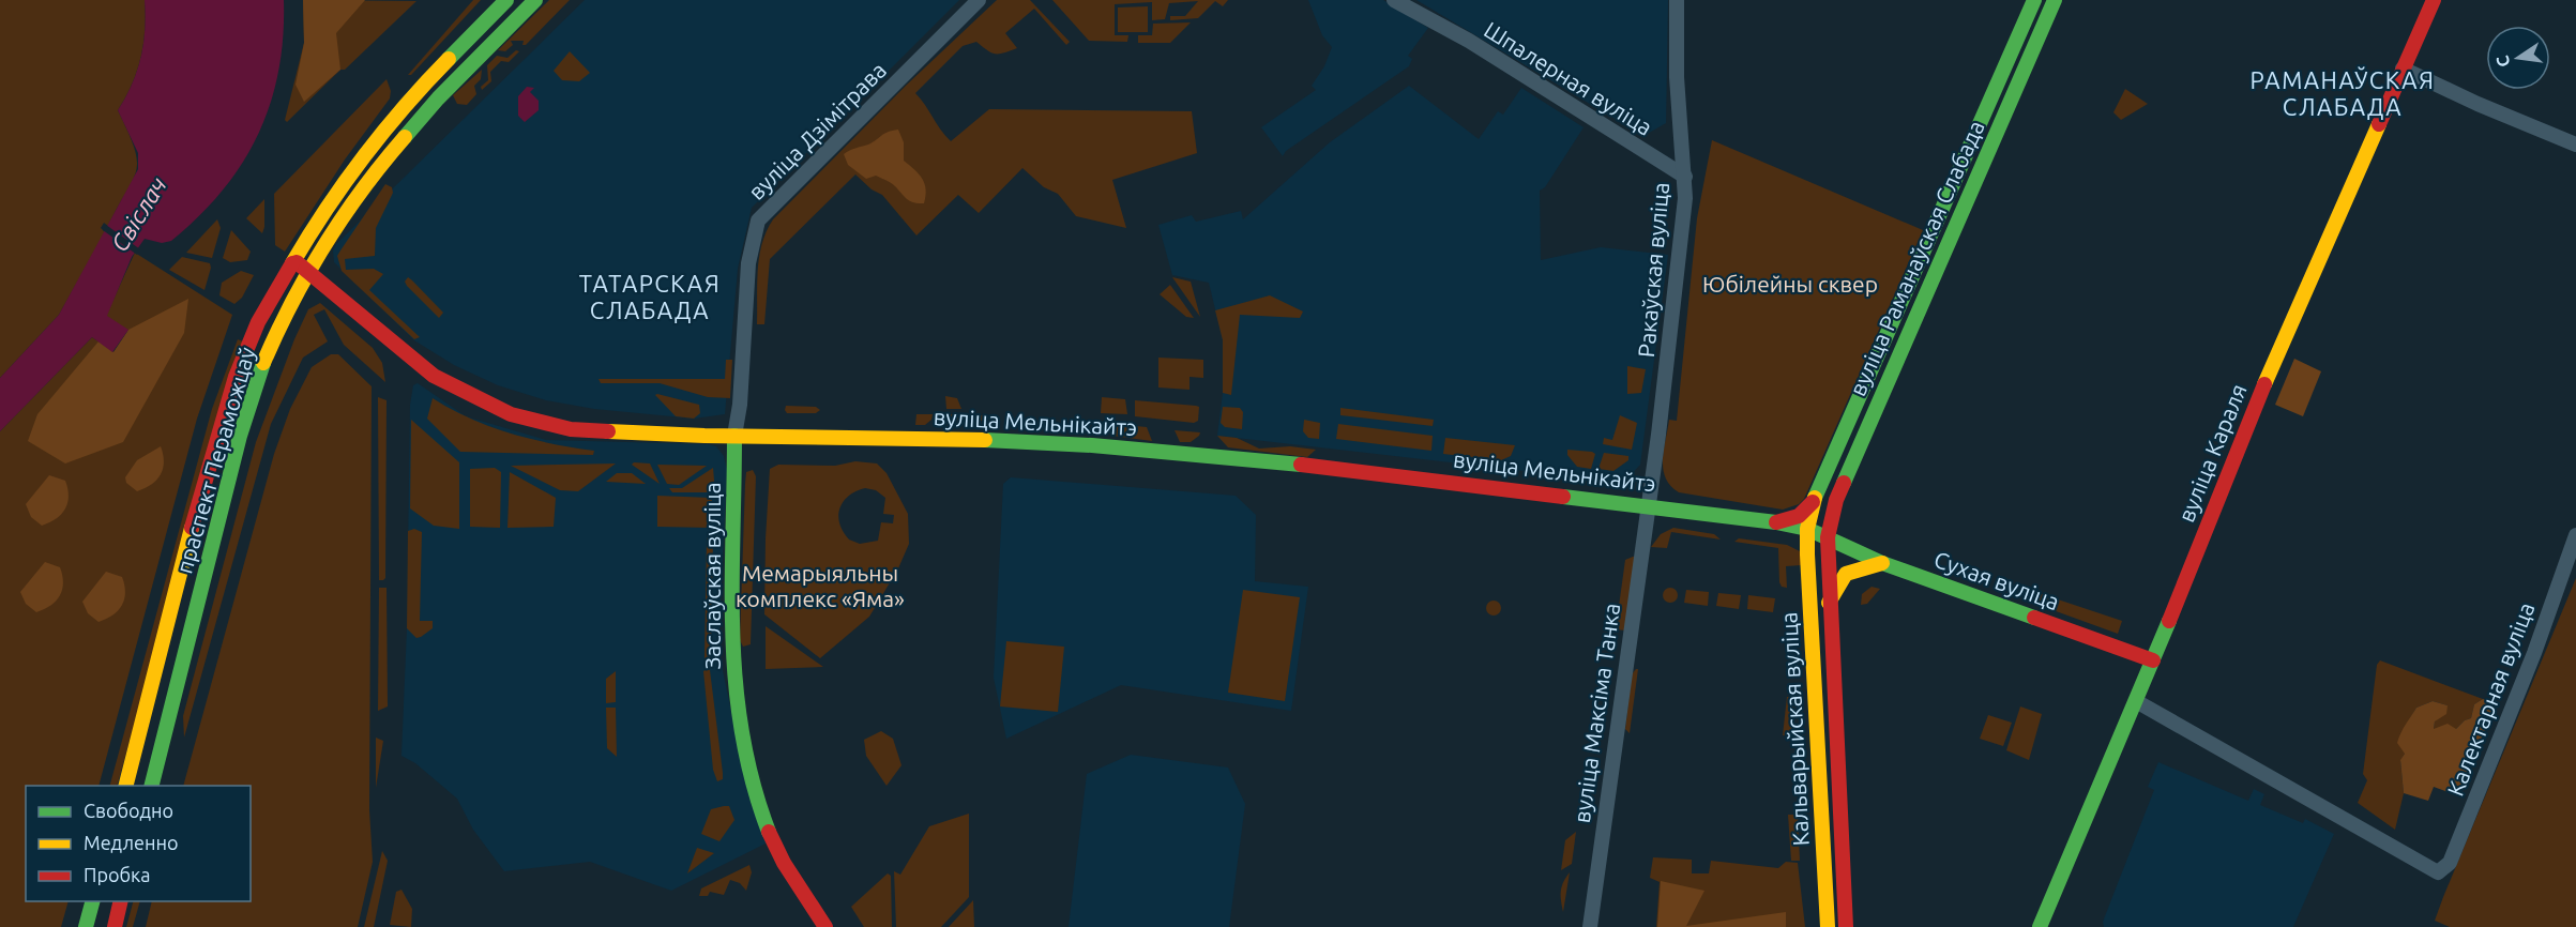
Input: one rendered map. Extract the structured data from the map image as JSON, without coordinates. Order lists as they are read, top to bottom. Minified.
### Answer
{"streets":{"main road":["вуліца Раманаўская Слабада","вуліца Мельнікайтэ","вуліца Караля","праспект Пераможцаў","Заслаўская вуліца","Сухая вуліца","Кальварыйская вуліца"],"street":["Шпалерная вуліца","вуліца Дзімітрава","Ракаўская вуліца","Калектарная вуліца","вуліца Максіма Танка"]},"crossings":[["Шпалерная вуліца","Ракаўская вуліца"],["вуліца Дзімітрава","вуліца Мельнікайтэ"],["вуліца Дзімітрава","Заслаўская вуліца"],["вуліца Раманаўская Слабада","вуліца Мельнікайтэ"],["вуліца Раманаўская Слабада","Сухая вуліца"],["вуліца Раманаўская Слабада","Кальварыйская вуліца"],["Ракаўская вуліца","вуліца Мельнікайтэ"],["Ракаўская вуліца","вуліца Максіма Танка"],["вуліца Мельнікайтэ","праспект Пераможцаў"],["вуліца Мельнікайтэ","Заслаўская вуліца"],["вуліца Мельнікайтэ","Сухая вуліца"],["вуліца Мельнікайтэ","вуліца Максіма Танка"],["вуліца Мельнікайтэ","Кальварыйская вуліца"],["вуліца Караля","Сухая вуліца"],["вуліца Караля","Калектарная вуліца"],["Сухая вуліца","Кальварыйская вуліца"]],"districts":["РАМАНАЎСКАЯ СЛАБАДА","ТАТАРСКАЯ СЛАБАДА"],"water":["Свіслач"],"parks":["Юбілейны сквер","Мемарыяльны комплекс «Яма»"],"legend":["Свободно","Медленно","Пробка"],"north":"left"}
